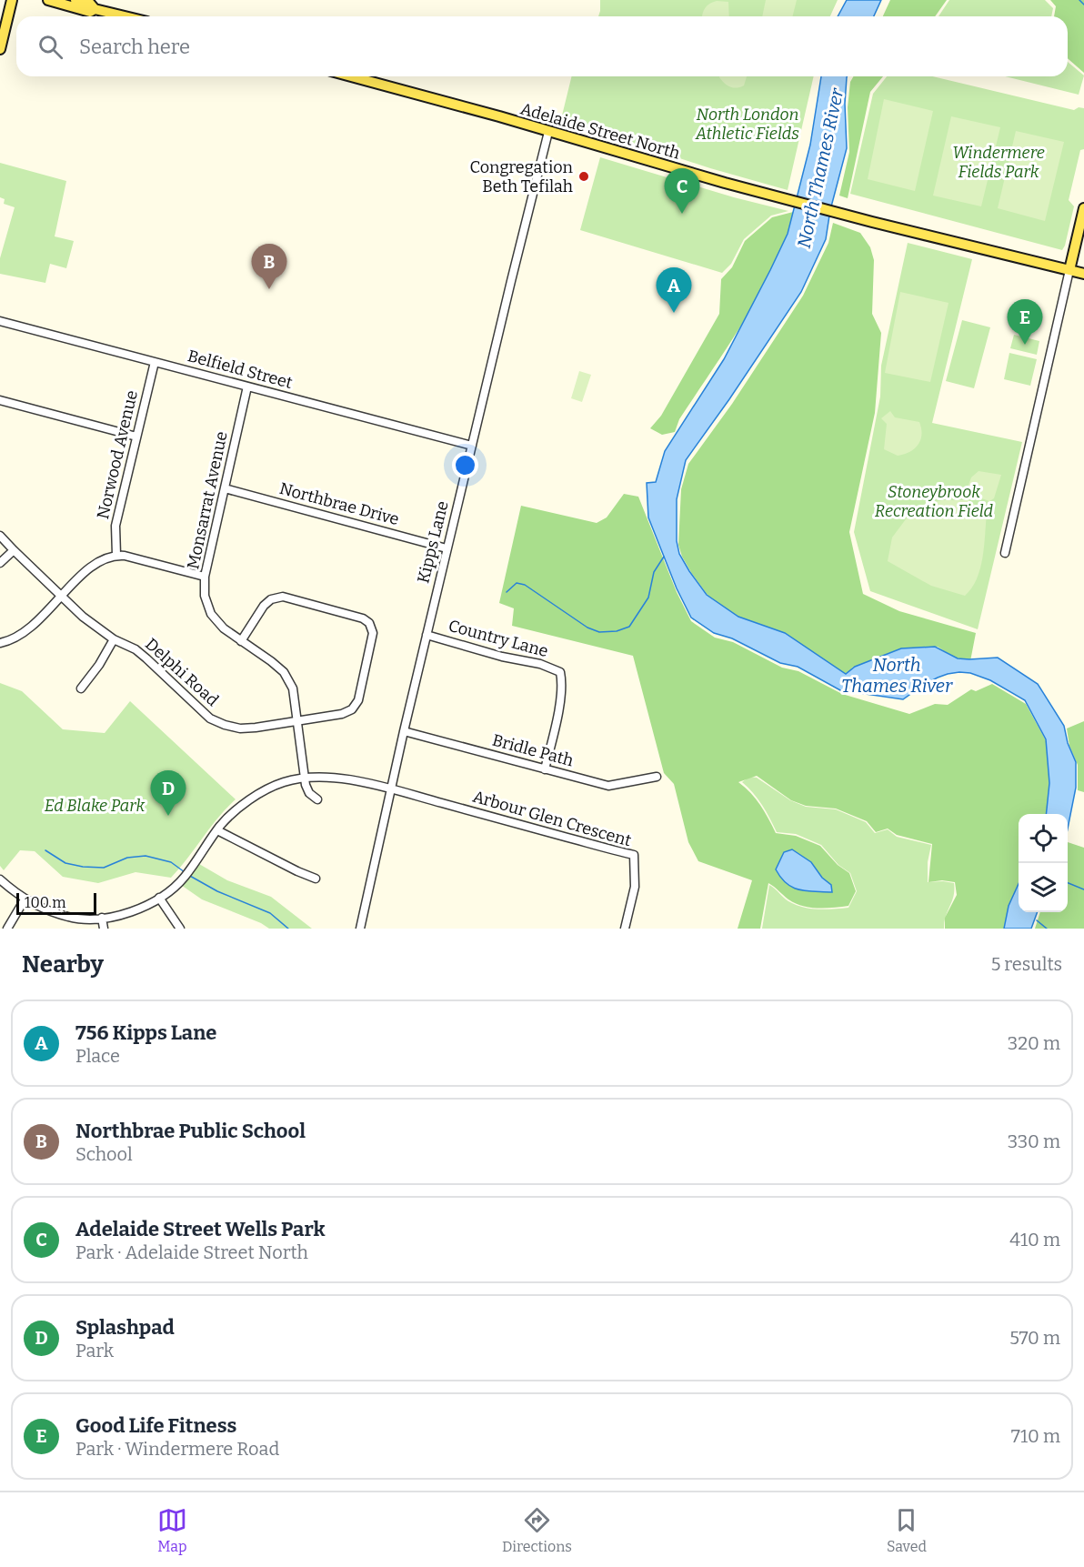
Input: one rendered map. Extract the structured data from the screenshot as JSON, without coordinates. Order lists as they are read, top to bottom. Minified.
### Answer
{"streets":{"main road":["Adelaide Street North"],"street":["Belfield Street","Norwood Avenue","Monsarrat Avenue","Northbrae Drive","Kipps Lane","Country Lane","Delphi Road","Bridle Path","Arbour Glen Crescent"]},"crossings":[["Adelaide Street North","Kipps Lane"],["Belfield Street","Norwood Avenue"],["Belfield Street","Monsarrat Avenue"],["Belfield Street","Kipps Lane"],["Monsarrat Avenue","Northbrae Drive"],["Monsarrat Avenue","Delphi Road"],["Northbrae Drive","Kipps Lane"],["Kipps Lane","Country Lane"],["Kipps Lane","Bridle Path"],["Kipps Lane","Arbour Glen Crescent"],["Country Lane","Bridle Path"]],"water":["North Thames River"],"parks":["North London Athletic Fields","Windermere Fields Park","Stoneybrook Recreation Field","Ed Blake Park"],"places":["Congregation Beth Tefilah"],"scale_bar":"100 m","page":{"search":"Search here","pins":["C","B","A","E","D"],"scale":"100 m","heading":["Nearby","5 results"],"list":[{"mark":"A","name":"756 Kipps Lane","note":"Place","value":"320 m"},{"mark":"B","name":"Northbrae Public School","note":"School","value":"330 m"},{"mark":"C","name":"Adelaide Street Wells Park","note":"Park · Adelaide Street North","value":"410 m"},{"mark":"D","name":"Splashpad","note":"Park","value":"570 m"},{"mark":"E","name":"Good Life Fitness","note":"Park · Windermere Road","value":"710 m"}],"nav":["Map","Directions","Saved"]}}
